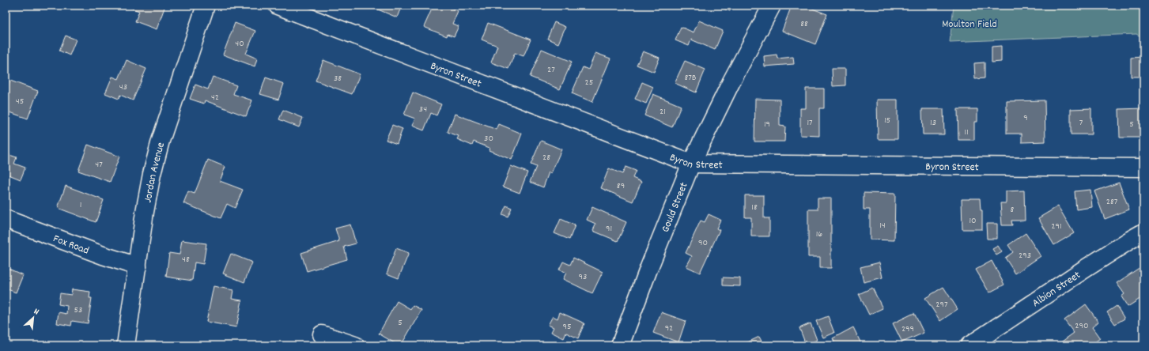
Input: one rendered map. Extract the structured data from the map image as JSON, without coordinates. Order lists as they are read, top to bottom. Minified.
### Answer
{"streets":{"street":["Byron Street","Jordan Avenue","Gould Street","Fox Road","Albion Street"]},"crossings":[["Byron Street","Gould Street"],["Jordan Avenue","Fox Road"]],"parks":["Moulton Field"],"house_numbers":["88","40","27","87B","38","25","43","42","45","34","21","9","15","17","13","7","19","5","11","30","28","47","89","287","1","18","8","10","14","291","91","16","90","293","48","93","297","53","5","290","95","92","299"],"north":"top right"}
